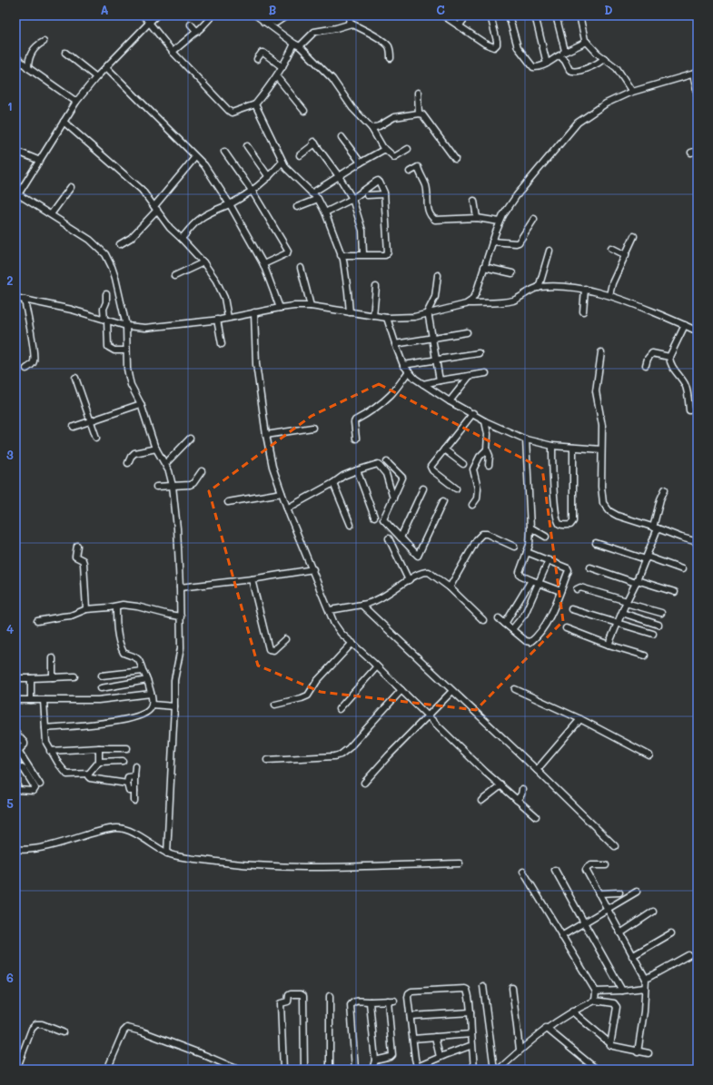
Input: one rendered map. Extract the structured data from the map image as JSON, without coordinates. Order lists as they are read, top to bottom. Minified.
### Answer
{"grid":{"columns":["A","B","C","D"],"rows":["1","2","3","4","5","6"]}}
